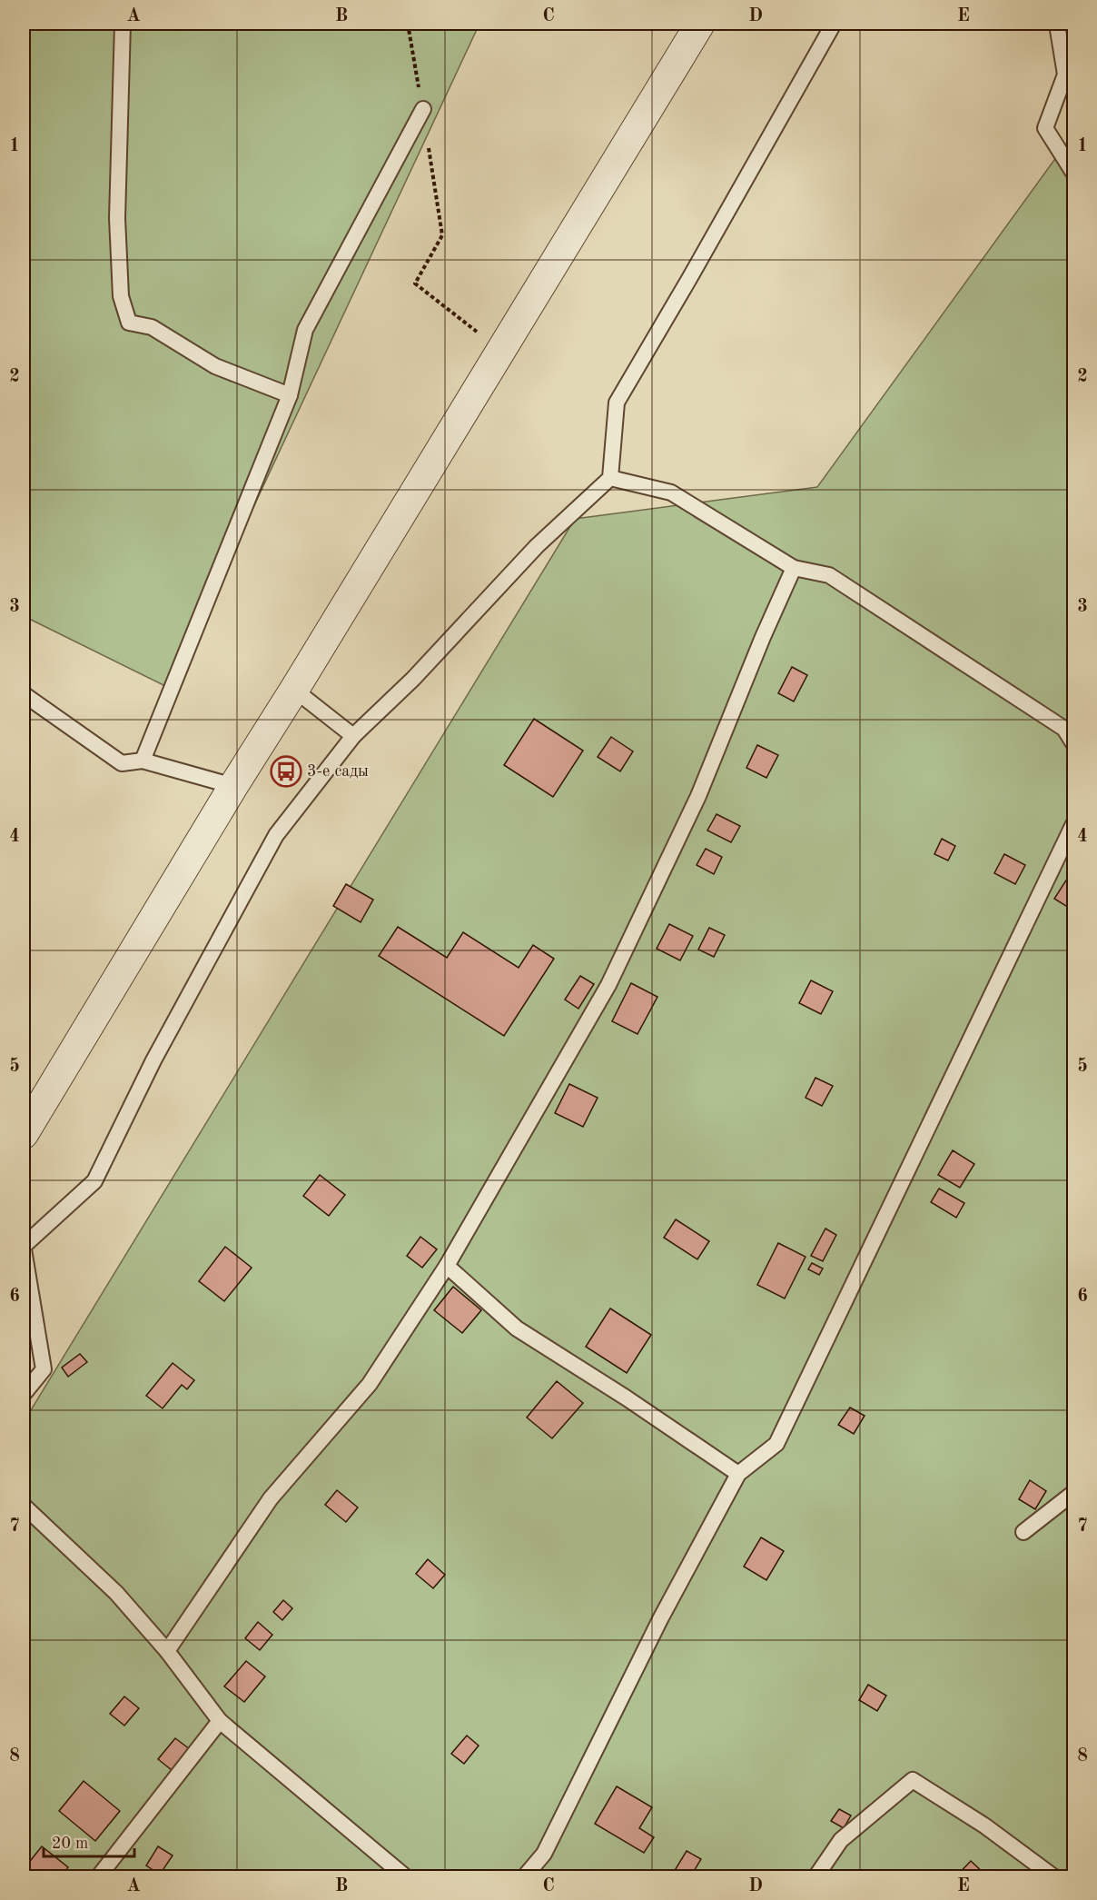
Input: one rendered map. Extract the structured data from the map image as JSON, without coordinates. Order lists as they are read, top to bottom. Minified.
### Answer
{"places":{"bus stop":["3-е сады"]},"scale_bar":"20 m","grid":{"columns":["A","B","C","D","E"],"rows":["1","2","3","4","5","6","7","8"]}}
